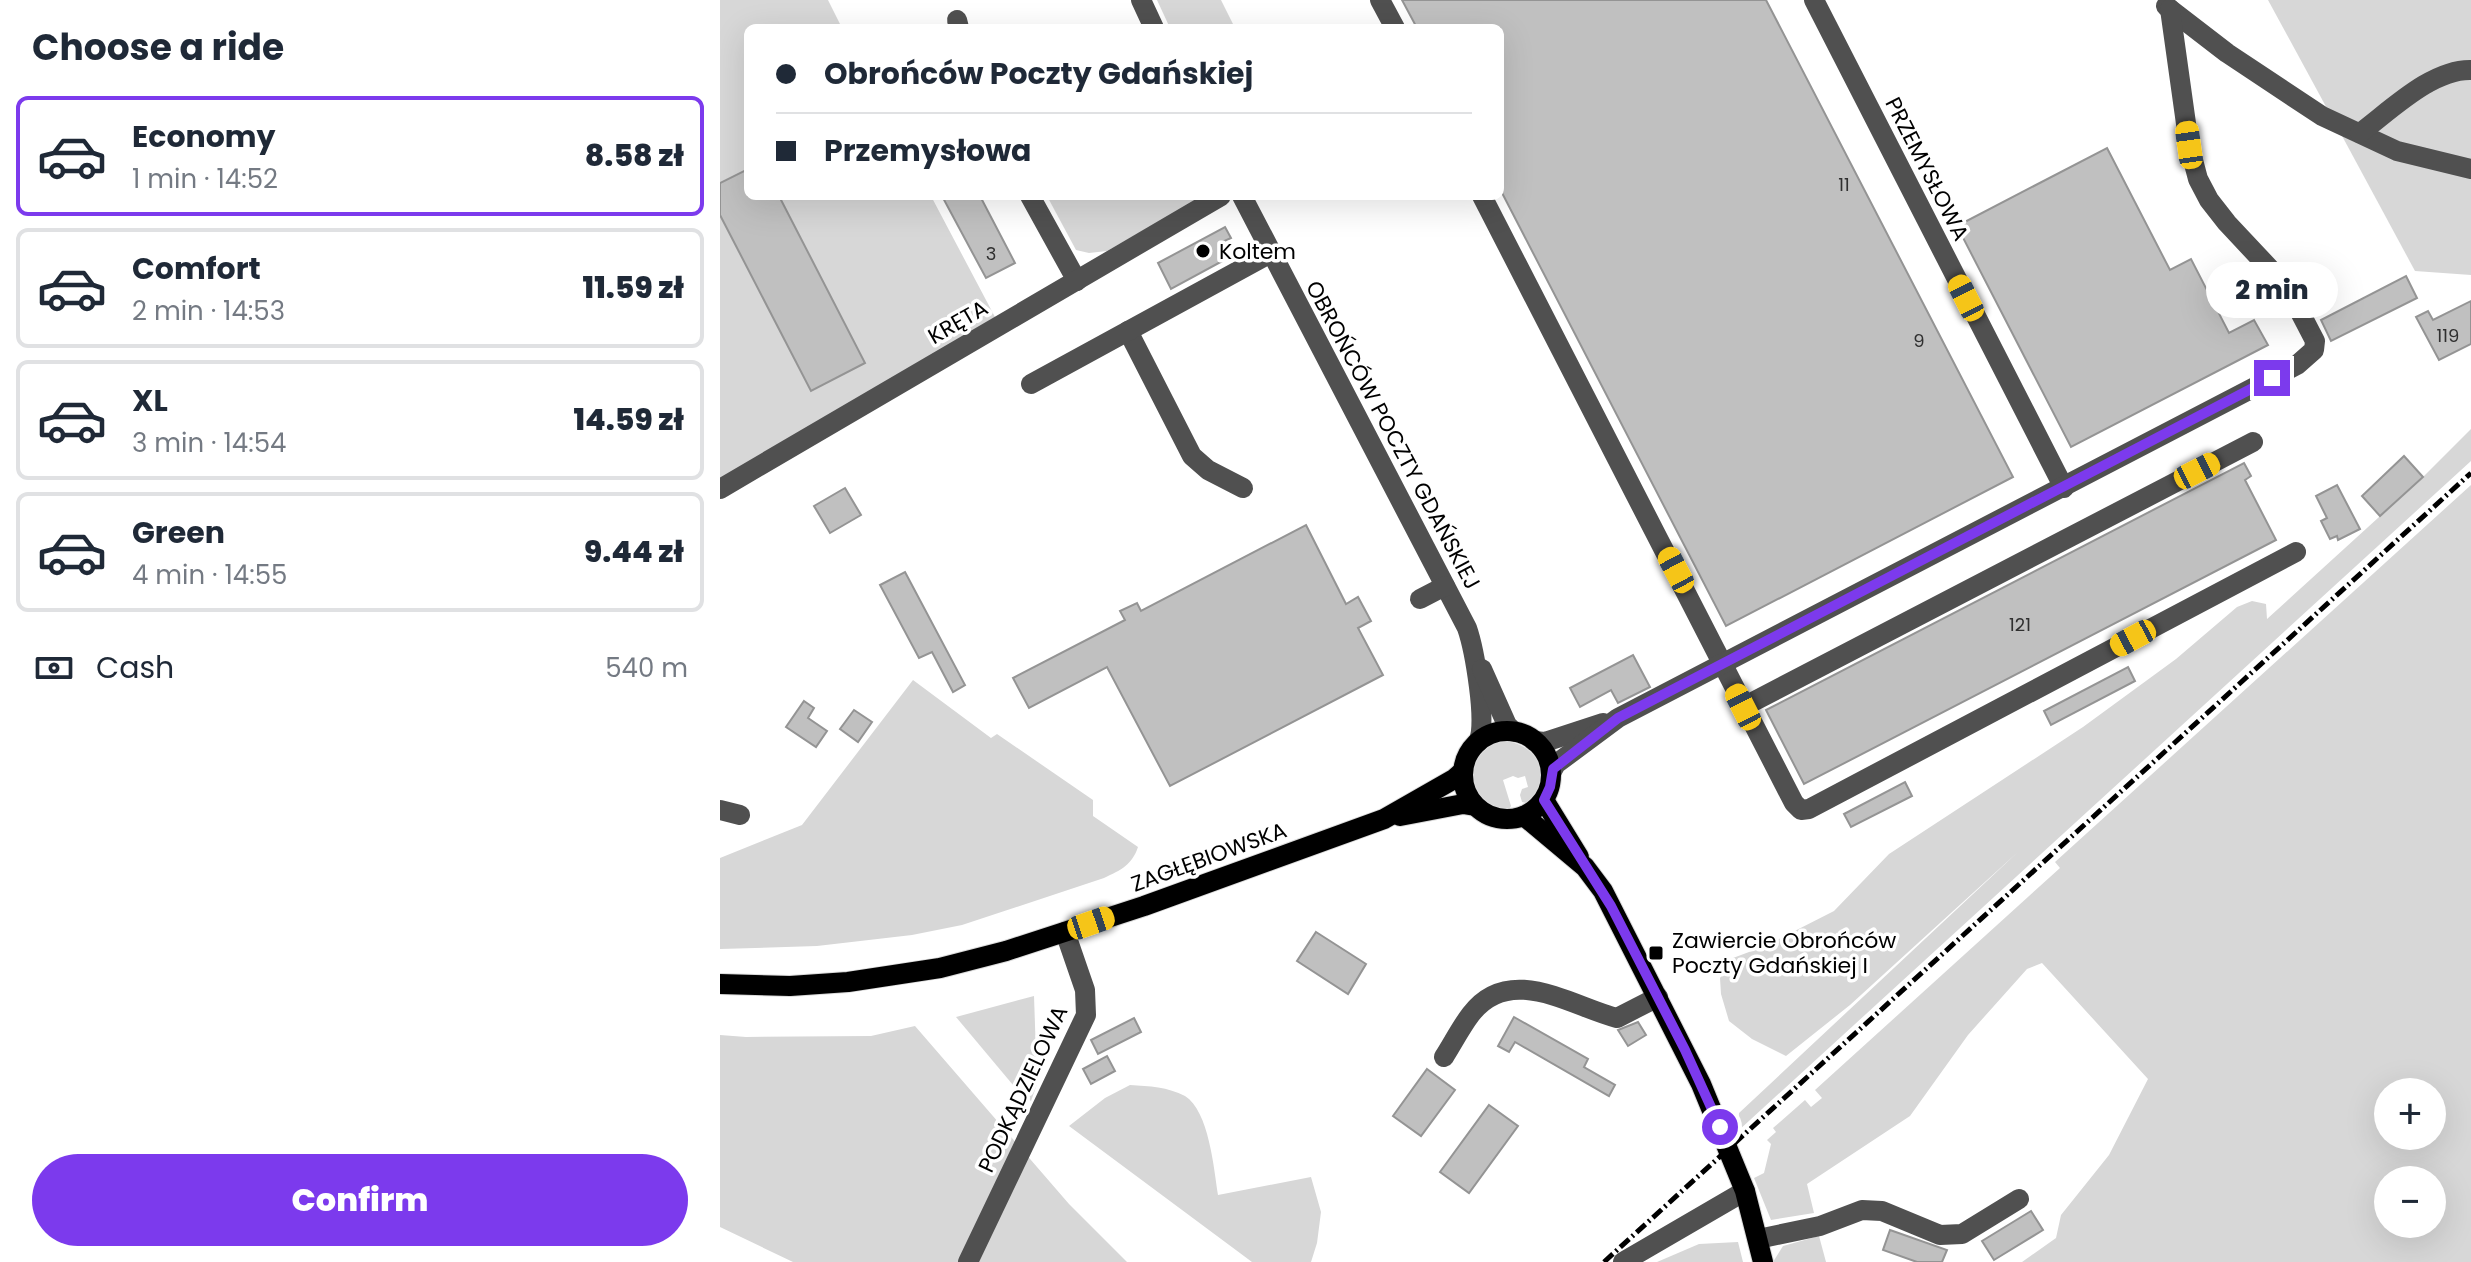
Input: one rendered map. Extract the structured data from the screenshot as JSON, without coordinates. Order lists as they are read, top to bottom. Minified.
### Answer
{"streets":{"main road":["ZAGŁĘBIOWSKA"],"street":["PRZEMYSŁOWA","KRĘTA","OBROŃCÓW POCZTY GDAŃSKIEJ","PODKĄDZIELOWA"]},"crossings":[["OBROŃCÓW POCZTY GDAŃSKIEJ","ZAGŁĘBIOWSKA"],["ZAGŁĘBIOWSKA","PODKĄDZIELOWA"]],"places":{"other":["Koltem"],"transit":["Zawiercie Obrońców Poczty Gdańskiej I"]},"house_numbers":["11","3","119","9","121"],"page":{"heading":"Choose a ride","banner":["Obrońców Poczty Gdańskiej","Przemysłowa"],"list":[{"name":"Economy","note":"1 min · 14:52","value":"8.58 zł"},{"name":"Comfort","note":"2 min · 14:53","value":"11.59 zł"},{"name":"XL","note":"3 min · 14:54","value":"14.59 zł"},{"name":"Green","note":"4 min · 14:55","value":"9.44 zł"}],"bubble":"2 min","pay":["Cash","540 m"],"map_buttons":["+","−"],"buttons":"Confirm"}}
